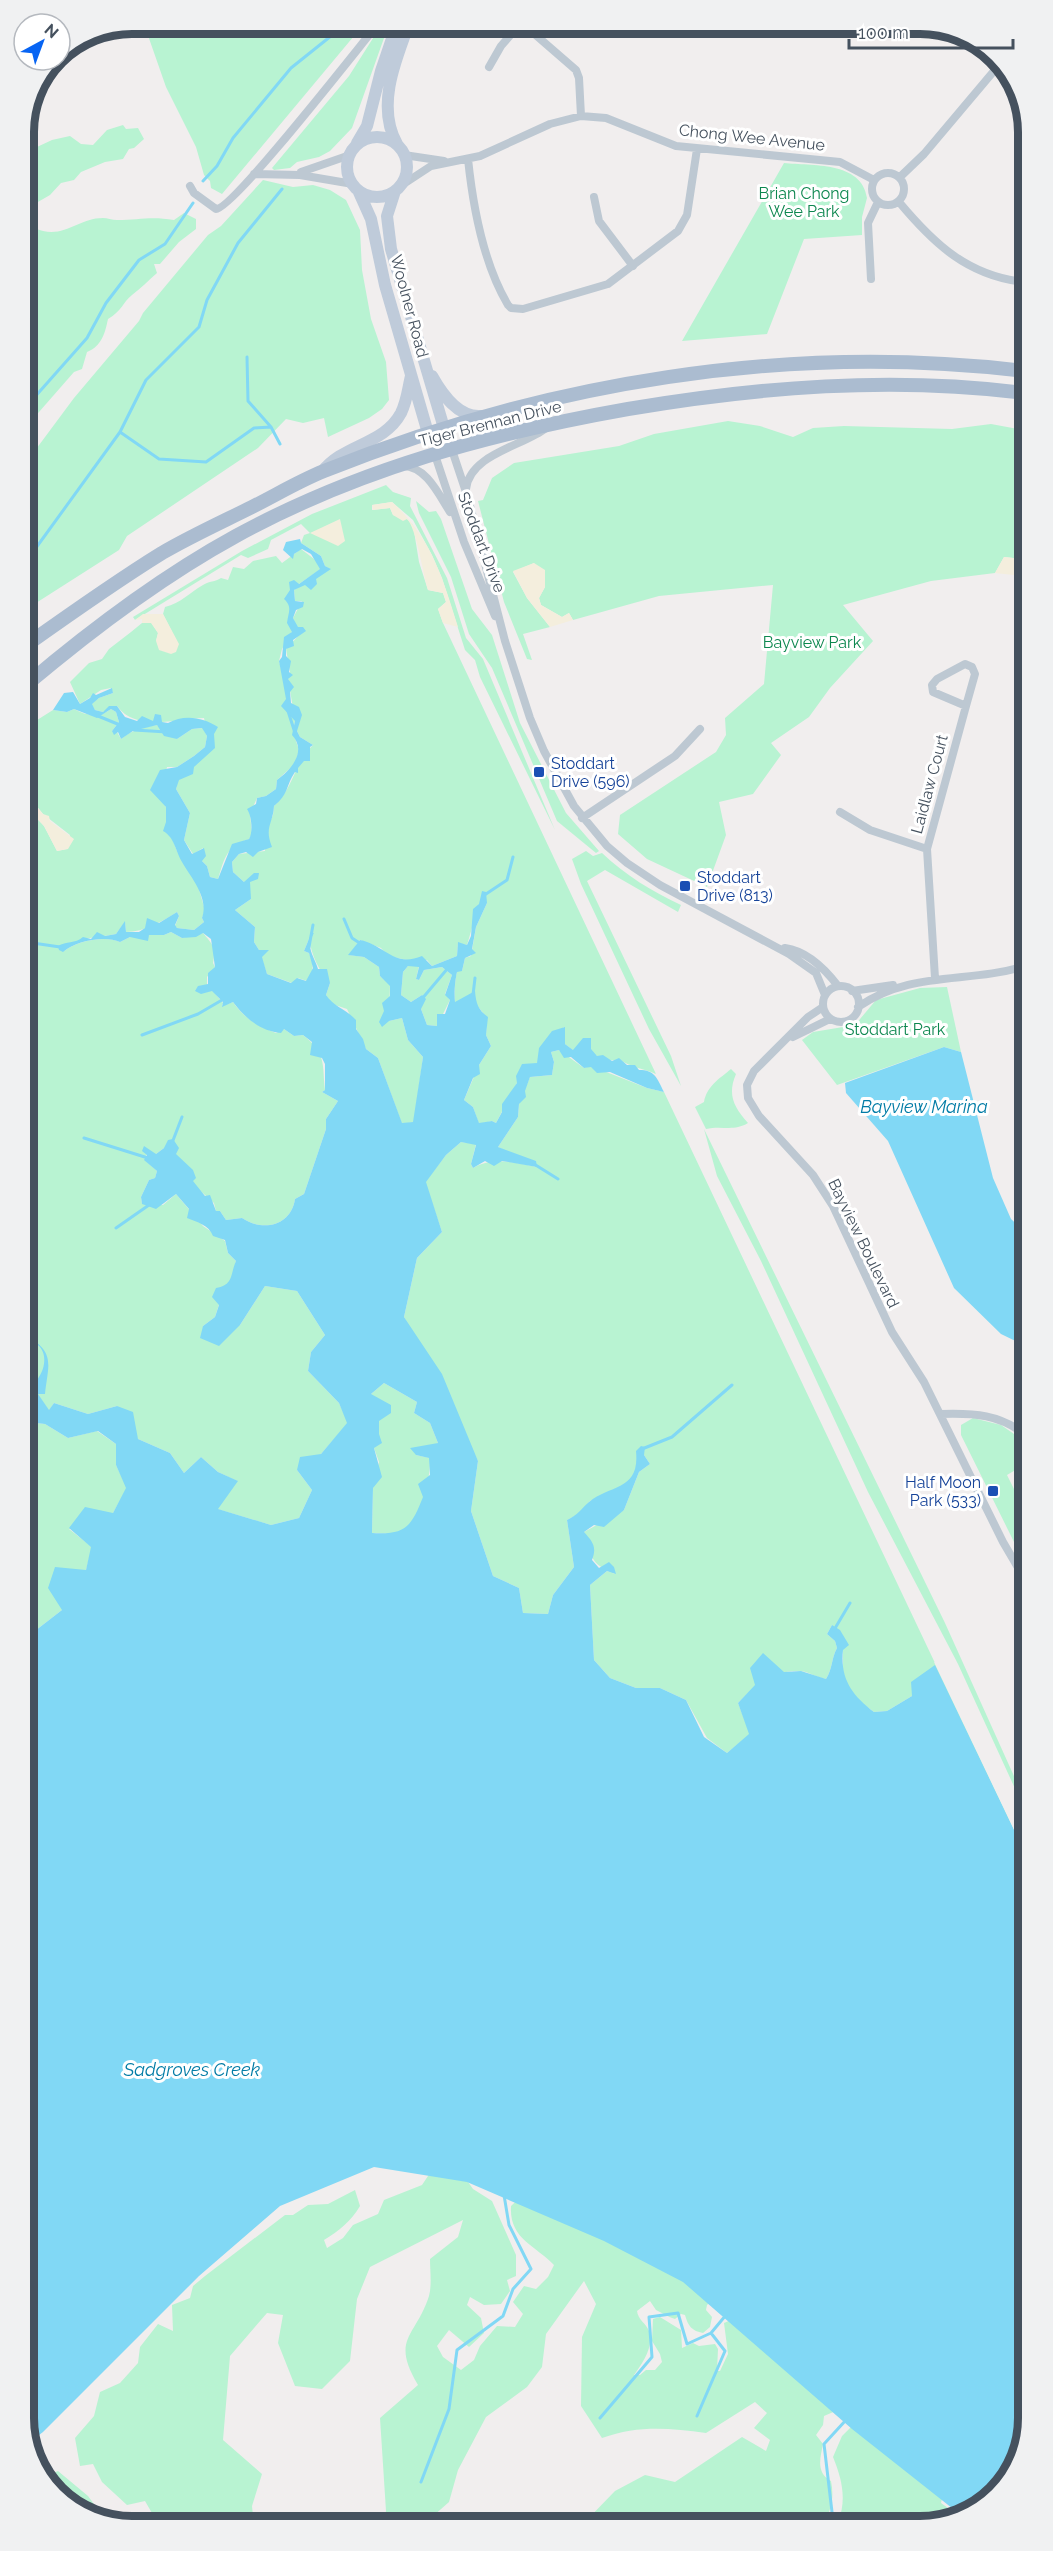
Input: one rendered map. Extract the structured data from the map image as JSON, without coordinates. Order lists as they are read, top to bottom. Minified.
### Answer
{"streets":{"main road":["Woolner Road","Tiger Brennan Drive"],"street":["Chong Wee Avenue","Stoddart Drive","Laidlaw Court","Bayview Boulevard"]},"crossings":[["Chong Wee Avenue","Woolner Road"],["Woolner Road","Tiger Brennan Drive"],["Tiger Brennan Drive","Stoddart Drive"],["Stoddart Drive","Bayview Boulevard"]],"water":["Bayview Marina","Sadgroves Creek"],"parks":["Brian Chong Wee Park","Bayview Park","Stoddart Park"],"places":{"transit":["Stoddart Drive (596)","Stoddart Drive (813)","Half Moon Park (533)"]},"scale_bar":"100 m","north":"top right"}
